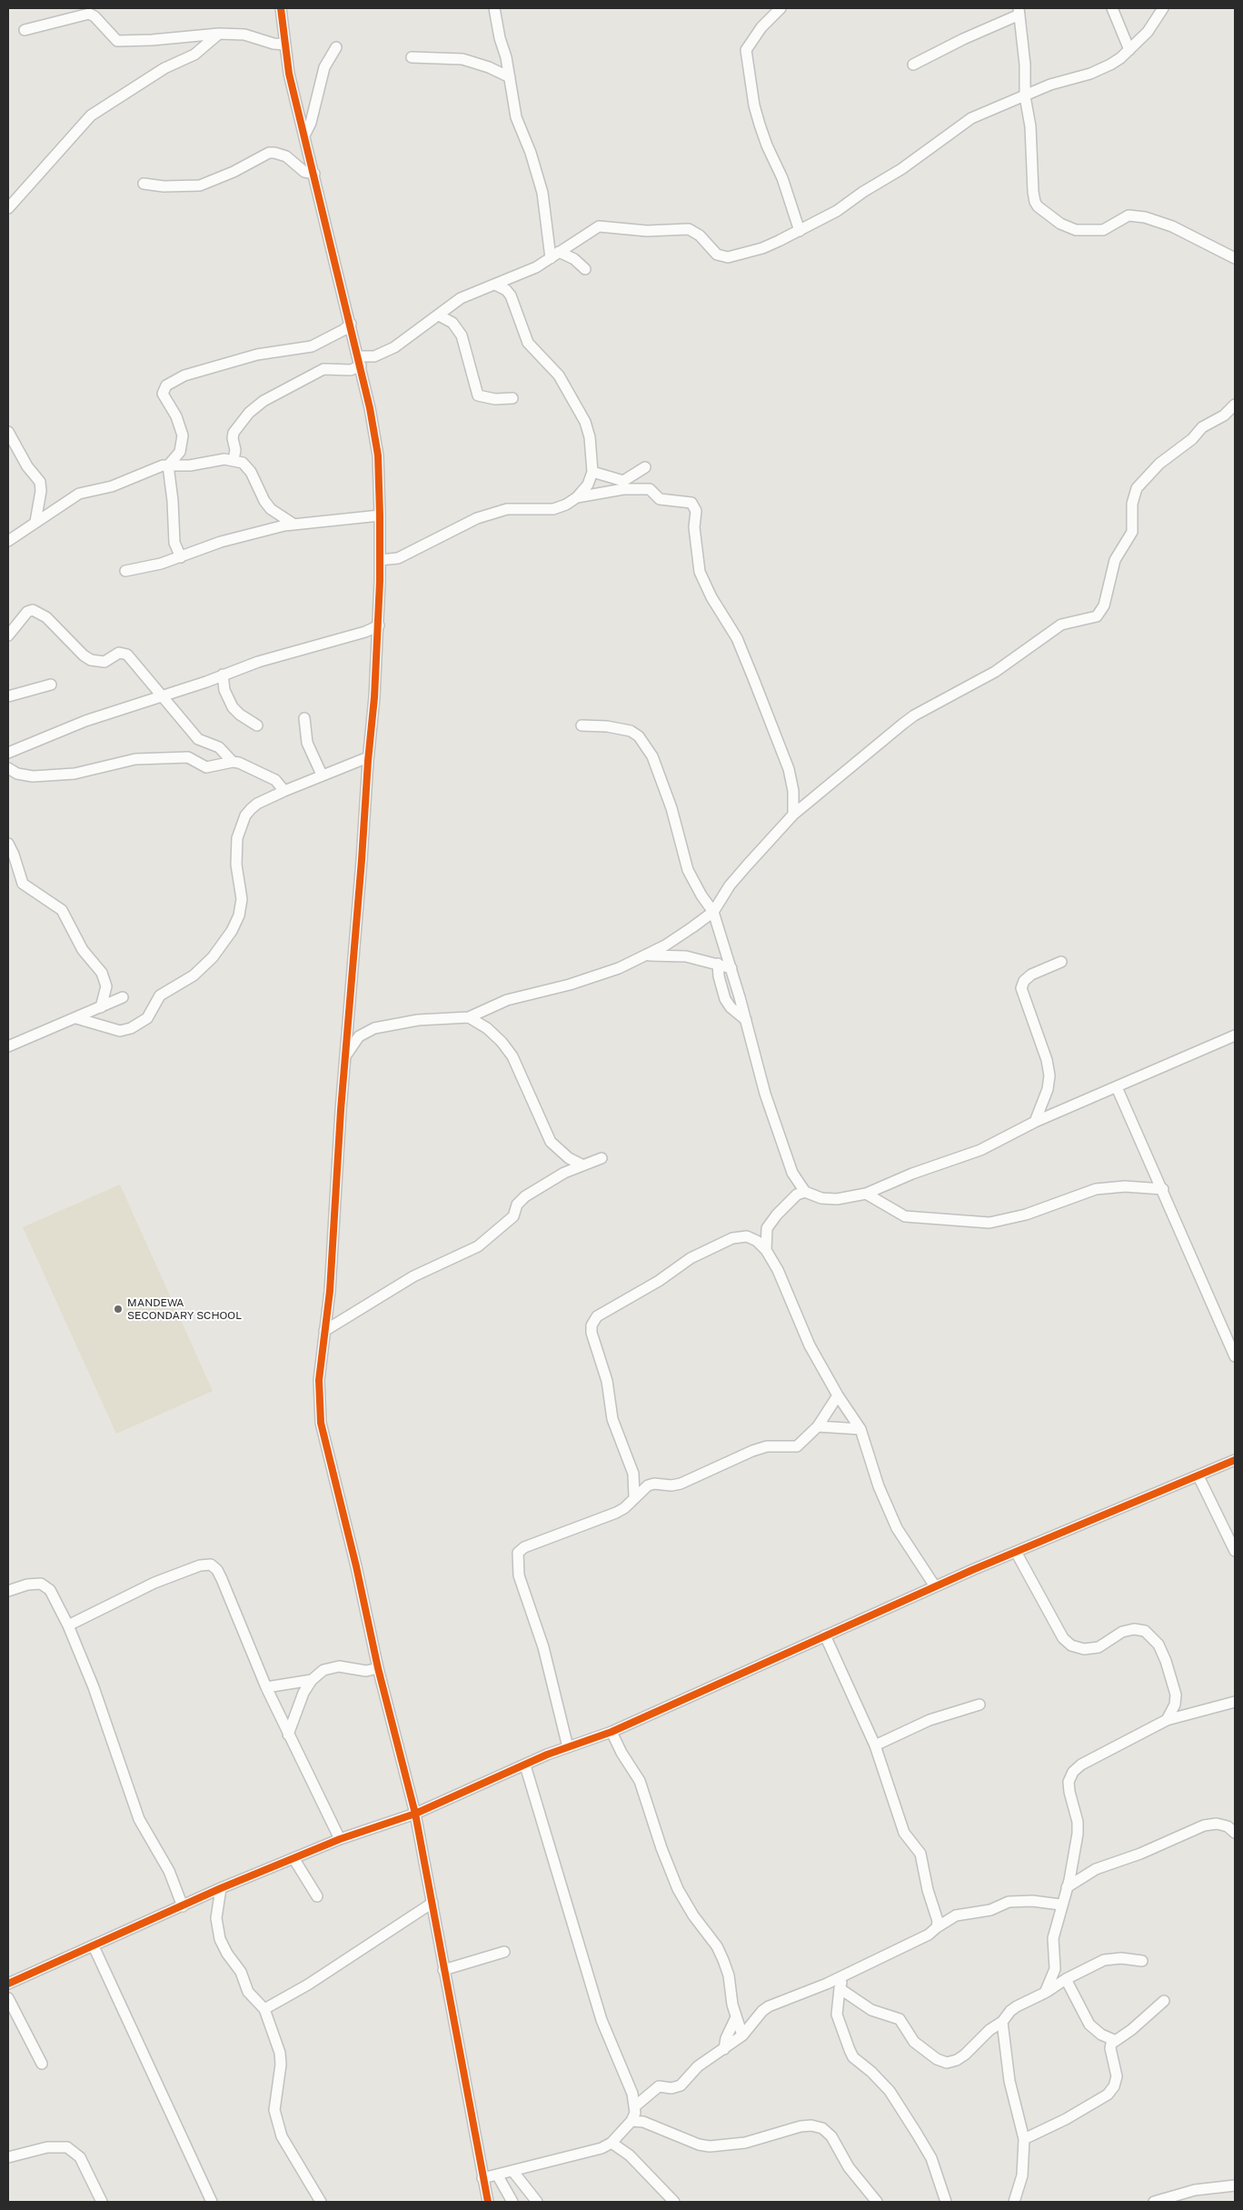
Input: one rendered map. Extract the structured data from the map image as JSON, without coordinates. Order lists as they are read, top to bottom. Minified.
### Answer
{"places":["MANDEWA SECONDARY SCHOOL"]}
